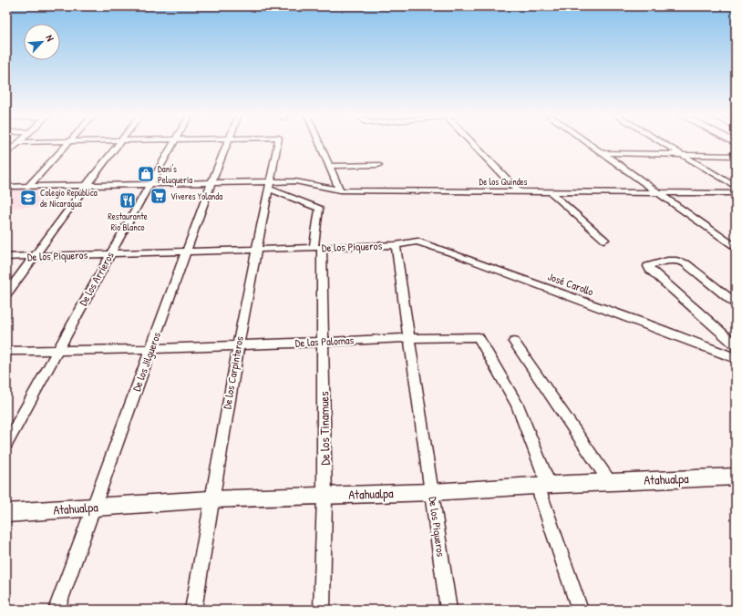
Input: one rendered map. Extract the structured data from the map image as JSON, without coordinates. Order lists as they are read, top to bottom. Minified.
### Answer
{"streets":{"street":["De los Quindes","De los Piqueros","De los Arrieros","José Carollo","De las Palomas","De los Jilgueros","De los Carpinteros","De los Tinamues","Atahualpa"]},"crossings":[["De los Quindes","De los Arrieros"],["De los Quindes","De los Jilgueros"],["De los Quindes","De los Carpinteros"],["De los Quindes","De los Tinamues"],["De los Piqueros","De los Arrieros"],["De los Piqueros","José Carollo"],["De los Piqueros","De las Palomas"],["De los Piqueros","De los Jilgueros"],["De los Piqueros","De los Carpinteros"],["De los Piqueros","De los Tinamues"],["De los Piqueros","Atahualpa"],["De los Arrieros","De las Palomas"],["De las Palomas","De los Jilgueros"],["De las Palomas","De los Carpinteros"],["De las Palomas","De los Tinamues"],["De las Palomas","Atahualpa"],["De los Jilgueros","Atahualpa"],["De los Carpinteros","De los Tinamues"],["De los Carpinteros","Atahualpa"],["De los Tinamues","Atahualpa"]],"places":{"shop":["Dani's Peluquería"],"supermarket":["Viveres Yolanda"],"school or university":["Colegio República de Nicaragua"],"restaurant":["Restaurante Rio Blanco"]},"north":"top right"}
